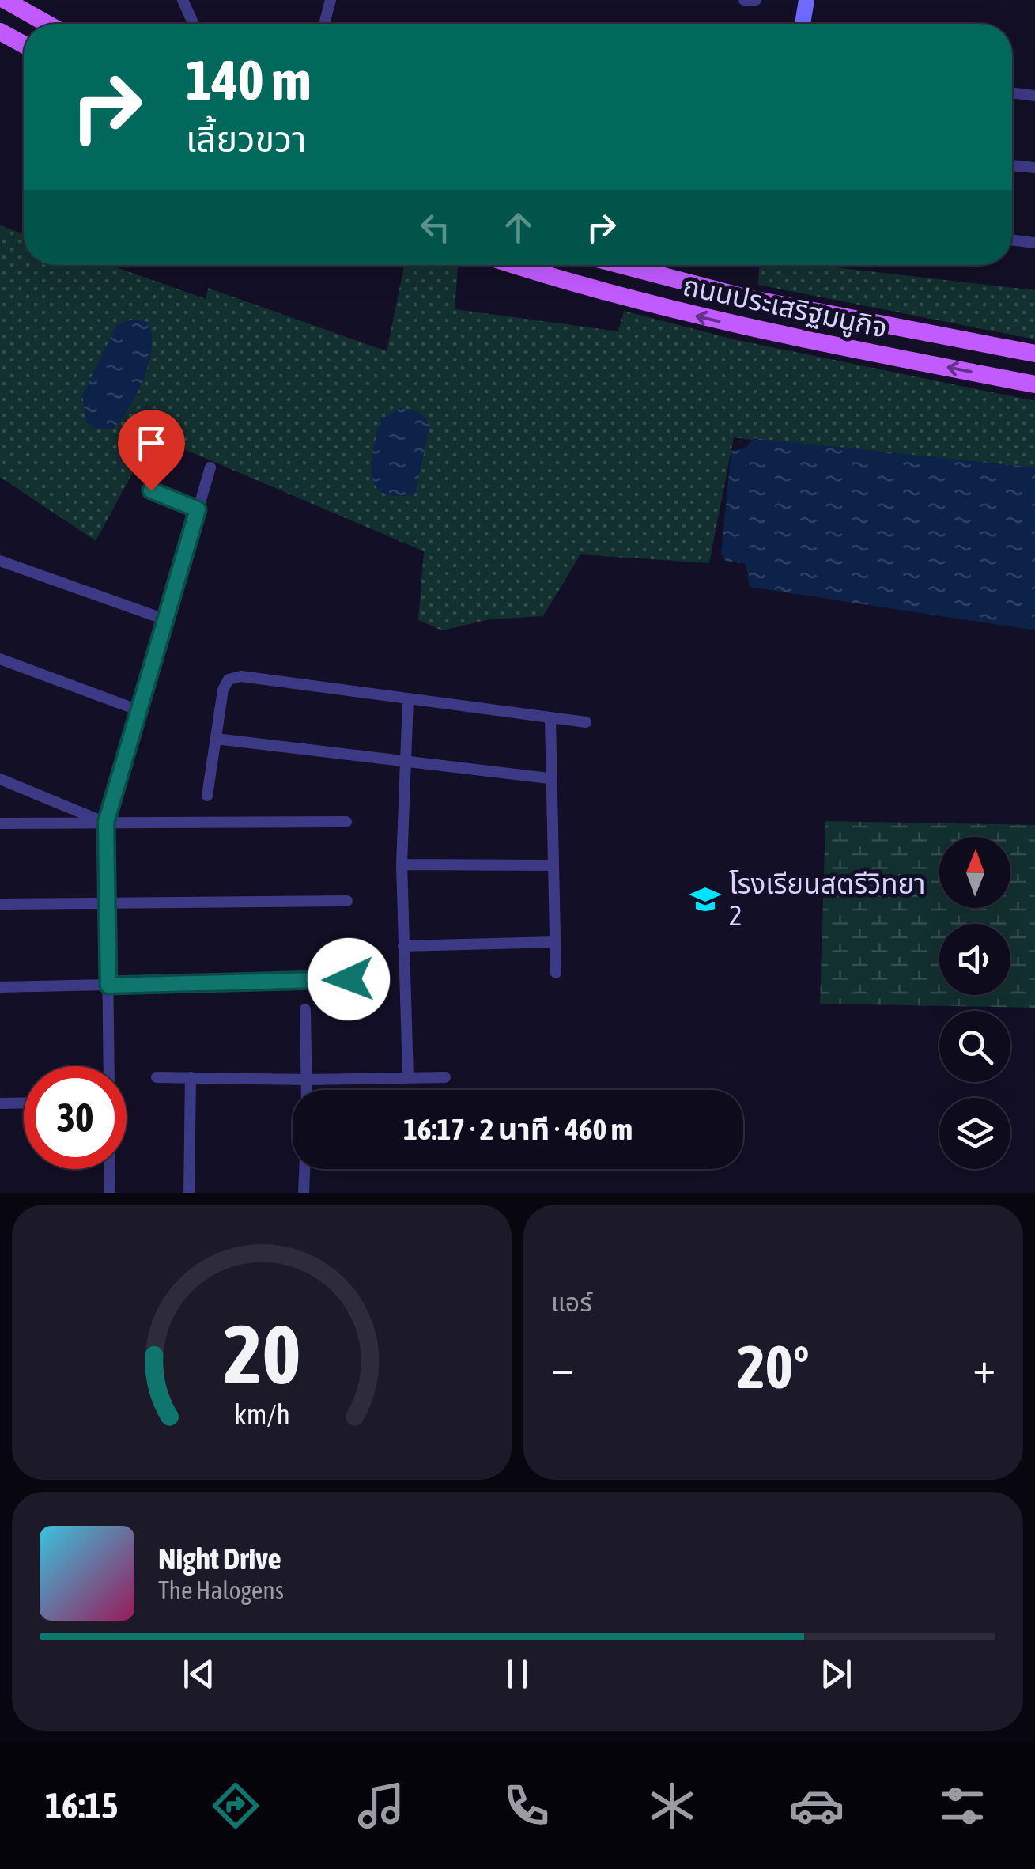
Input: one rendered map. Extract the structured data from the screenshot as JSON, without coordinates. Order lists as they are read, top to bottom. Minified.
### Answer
{"streets":{"main road":["ถนนประเสริฐมนูกิจ"]},"places":{"school or university":["โรงเรียนสตรีวิทยา 2"]},"north":"top","page":{"turn":["140 m","เลี้ยวขวา"],"limit":"30","trip":"16:17 · 2 นาที · 460 m","tile":"แอร์","heat":["−","20°","+"],"song":["Night Drive","The Halogens"],"tabs":"16:15","gauge":["20","km/h"]}}
